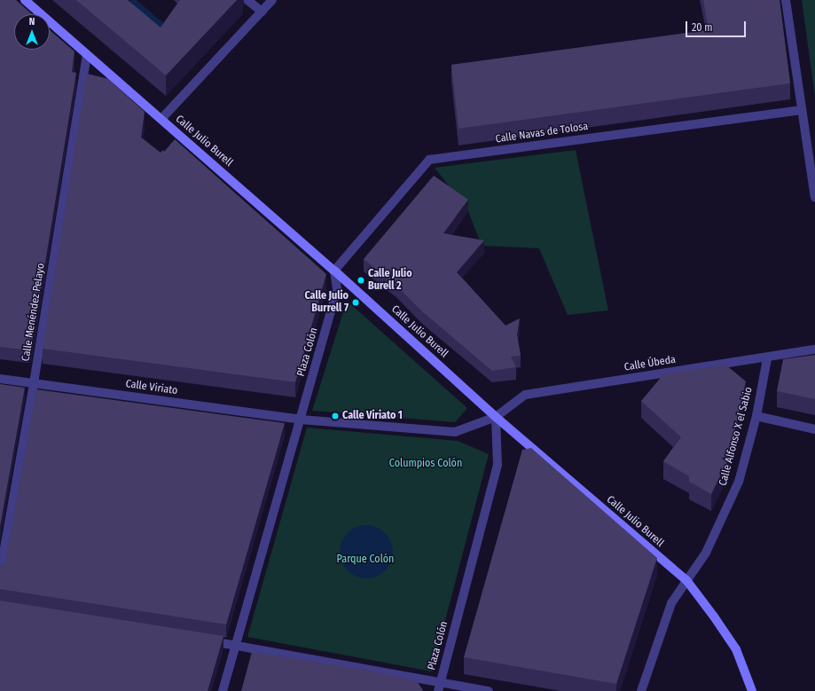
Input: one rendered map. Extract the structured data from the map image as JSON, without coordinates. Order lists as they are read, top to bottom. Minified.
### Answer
{"streets":{"main road":["Calle Julio Burell"],"street":["Calle Navas de Tolosa","Calle Menéndez Pelayo","Plaza Colón","Calle Úbeda","Calle Viriato","Calle Alfonso X el Sabio"]},"crossings":[["Calle Navas de Tolosa","Calle Julio Burell"],["Calle Navas de Tolosa","Plaza Colón"],["Calle Julio Burell","Calle Menéndez Pelayo"],["Calle Julio Burell","Plaza Colón"],["Calle Julio Burell","Calle Úbeda"],["Calle Julio Burell","Calle Alfonso X el Sabio"],["Calle Menéndez Pelayo","Calle Viriato"],["Plaza Colón","Calle Úbeda"],["Plaza Colón","Calle Viriato"],["Calle Úbeda","Calle Alfonso X el Sabio"]],"parks":["Columpios Colón","Parque Colón"],"places":["Calle Julio Burell 2","Calle Julio Burrell 7","Calle Viriato 1"],"scale_bar":"20 m","north":"top"}
